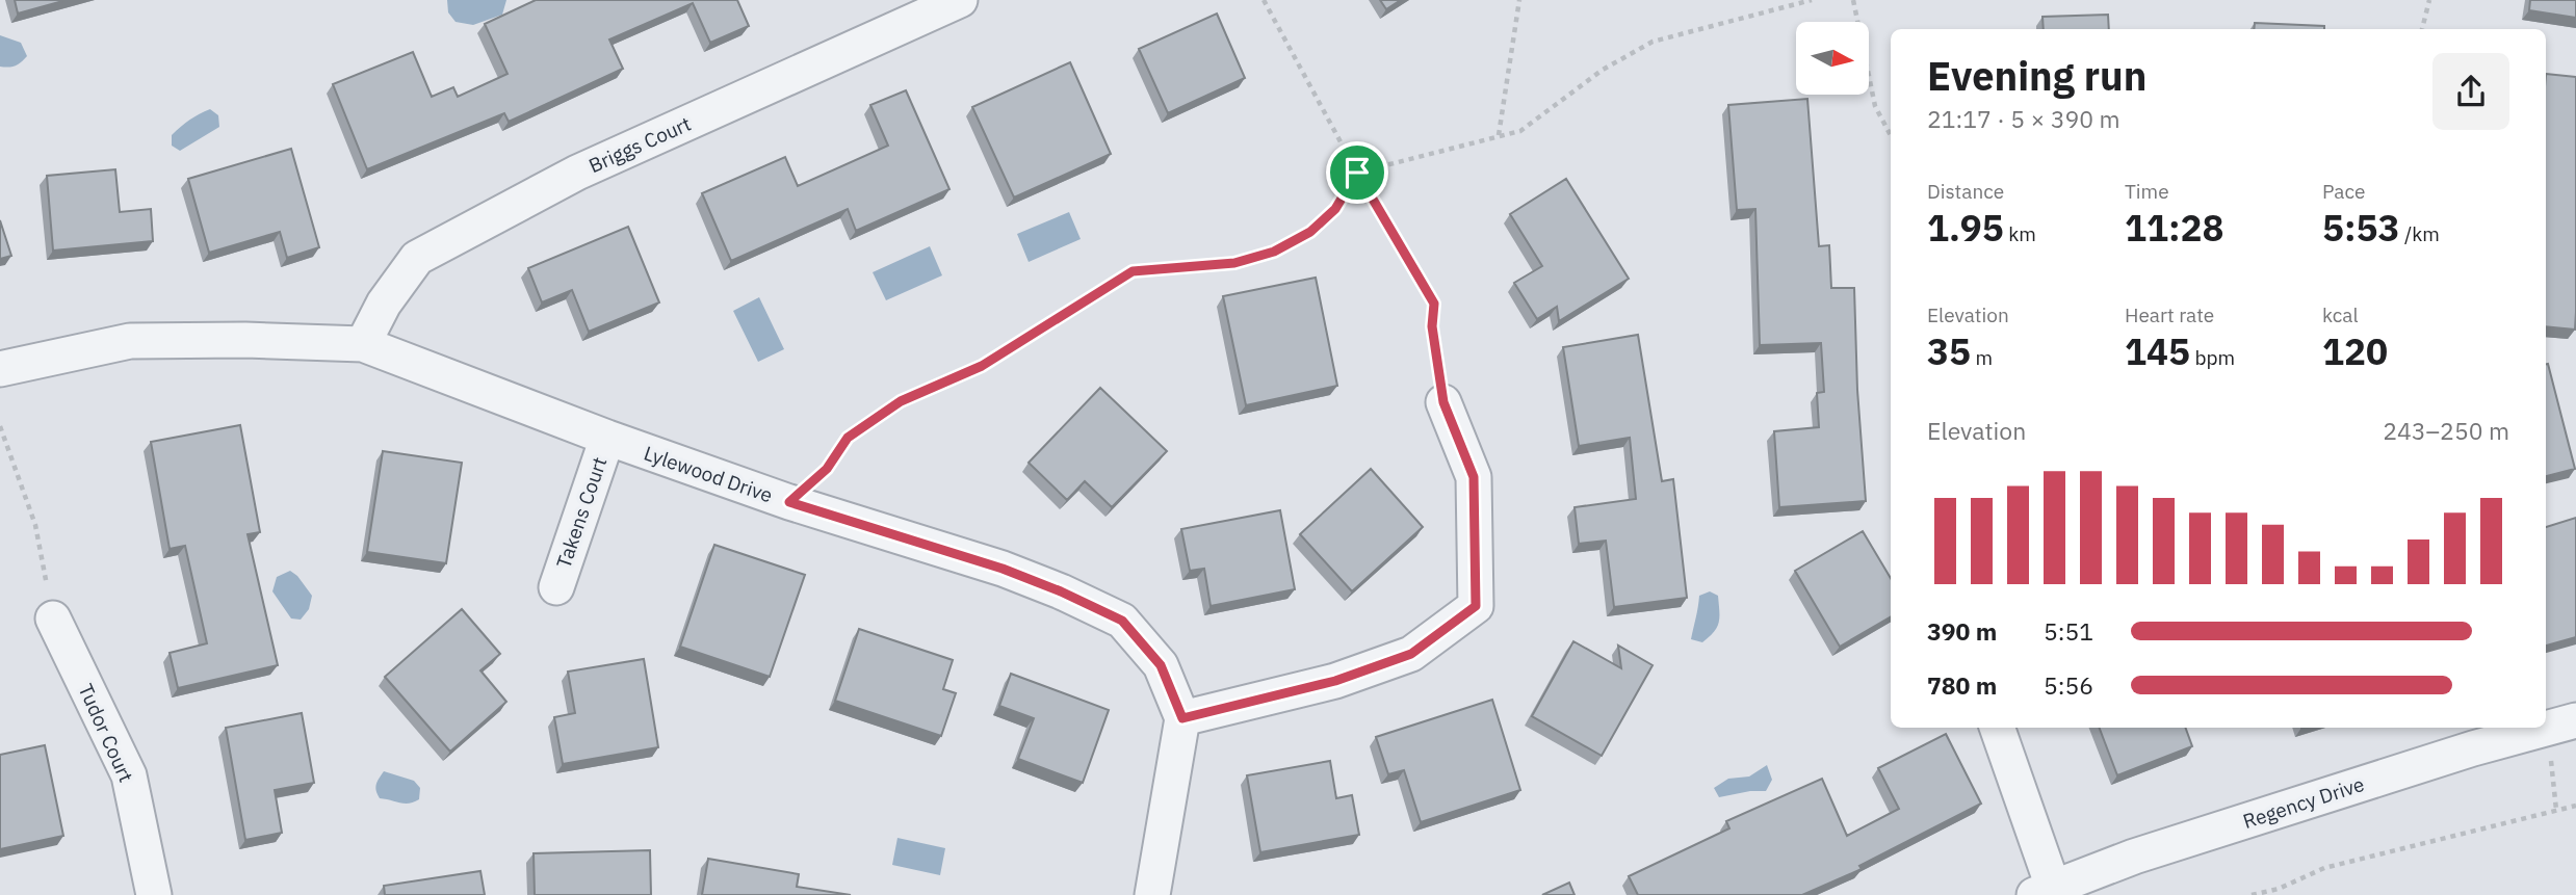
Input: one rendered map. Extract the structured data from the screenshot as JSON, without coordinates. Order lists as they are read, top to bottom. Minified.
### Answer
{"streets":{"street":["Briggs Court","Lylewood Drive","Takens Court","Tudor Court","Regency Drive"]},"crossings":[["Briggs Court","Lylewood Drive"],["Lylewood Drive","Takens Court"]],"north":"right","page":{"heading":["Evening run","21:17 · 5 × 390 m"],"stats":[["Distance","1.95 km"],["Time","11:28"],["Pace","5:53 /km"],["Elevation","35 m"],["Heart rate","145 bpm"],["kcal","120"]],"chart":["Elevation","243–250 m"],"list":[{"name":"390 m","note":"5:51"},{"name":"780 m","note":"5:56"}]}}
